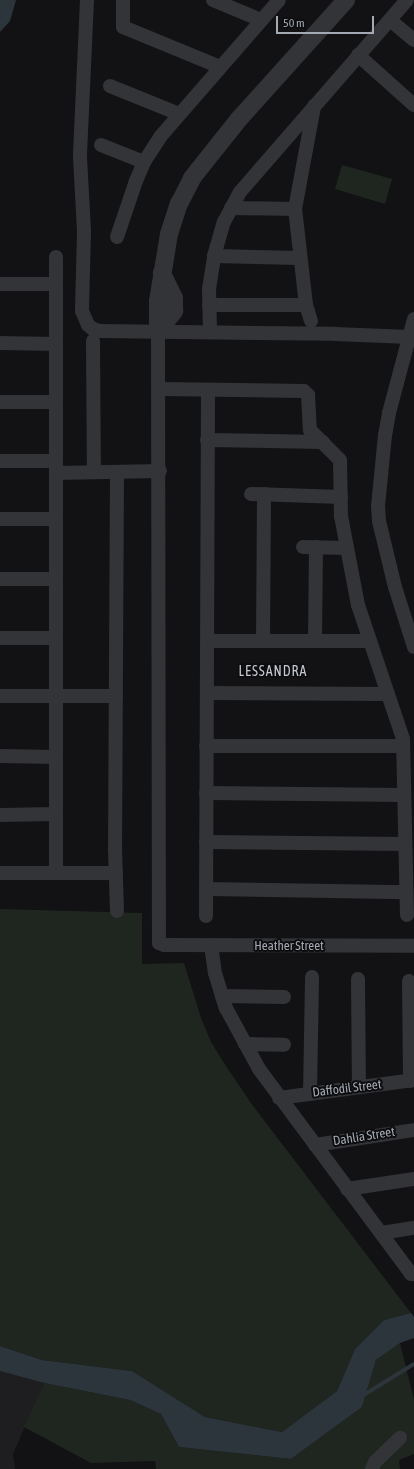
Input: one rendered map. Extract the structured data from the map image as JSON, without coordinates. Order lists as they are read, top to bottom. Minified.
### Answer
{"streets":{"street":["Heather Street","Daffodil Street","Dahlia Street"]},"districts":["LESSANDRA"],"scale_bar":"50 m"}
